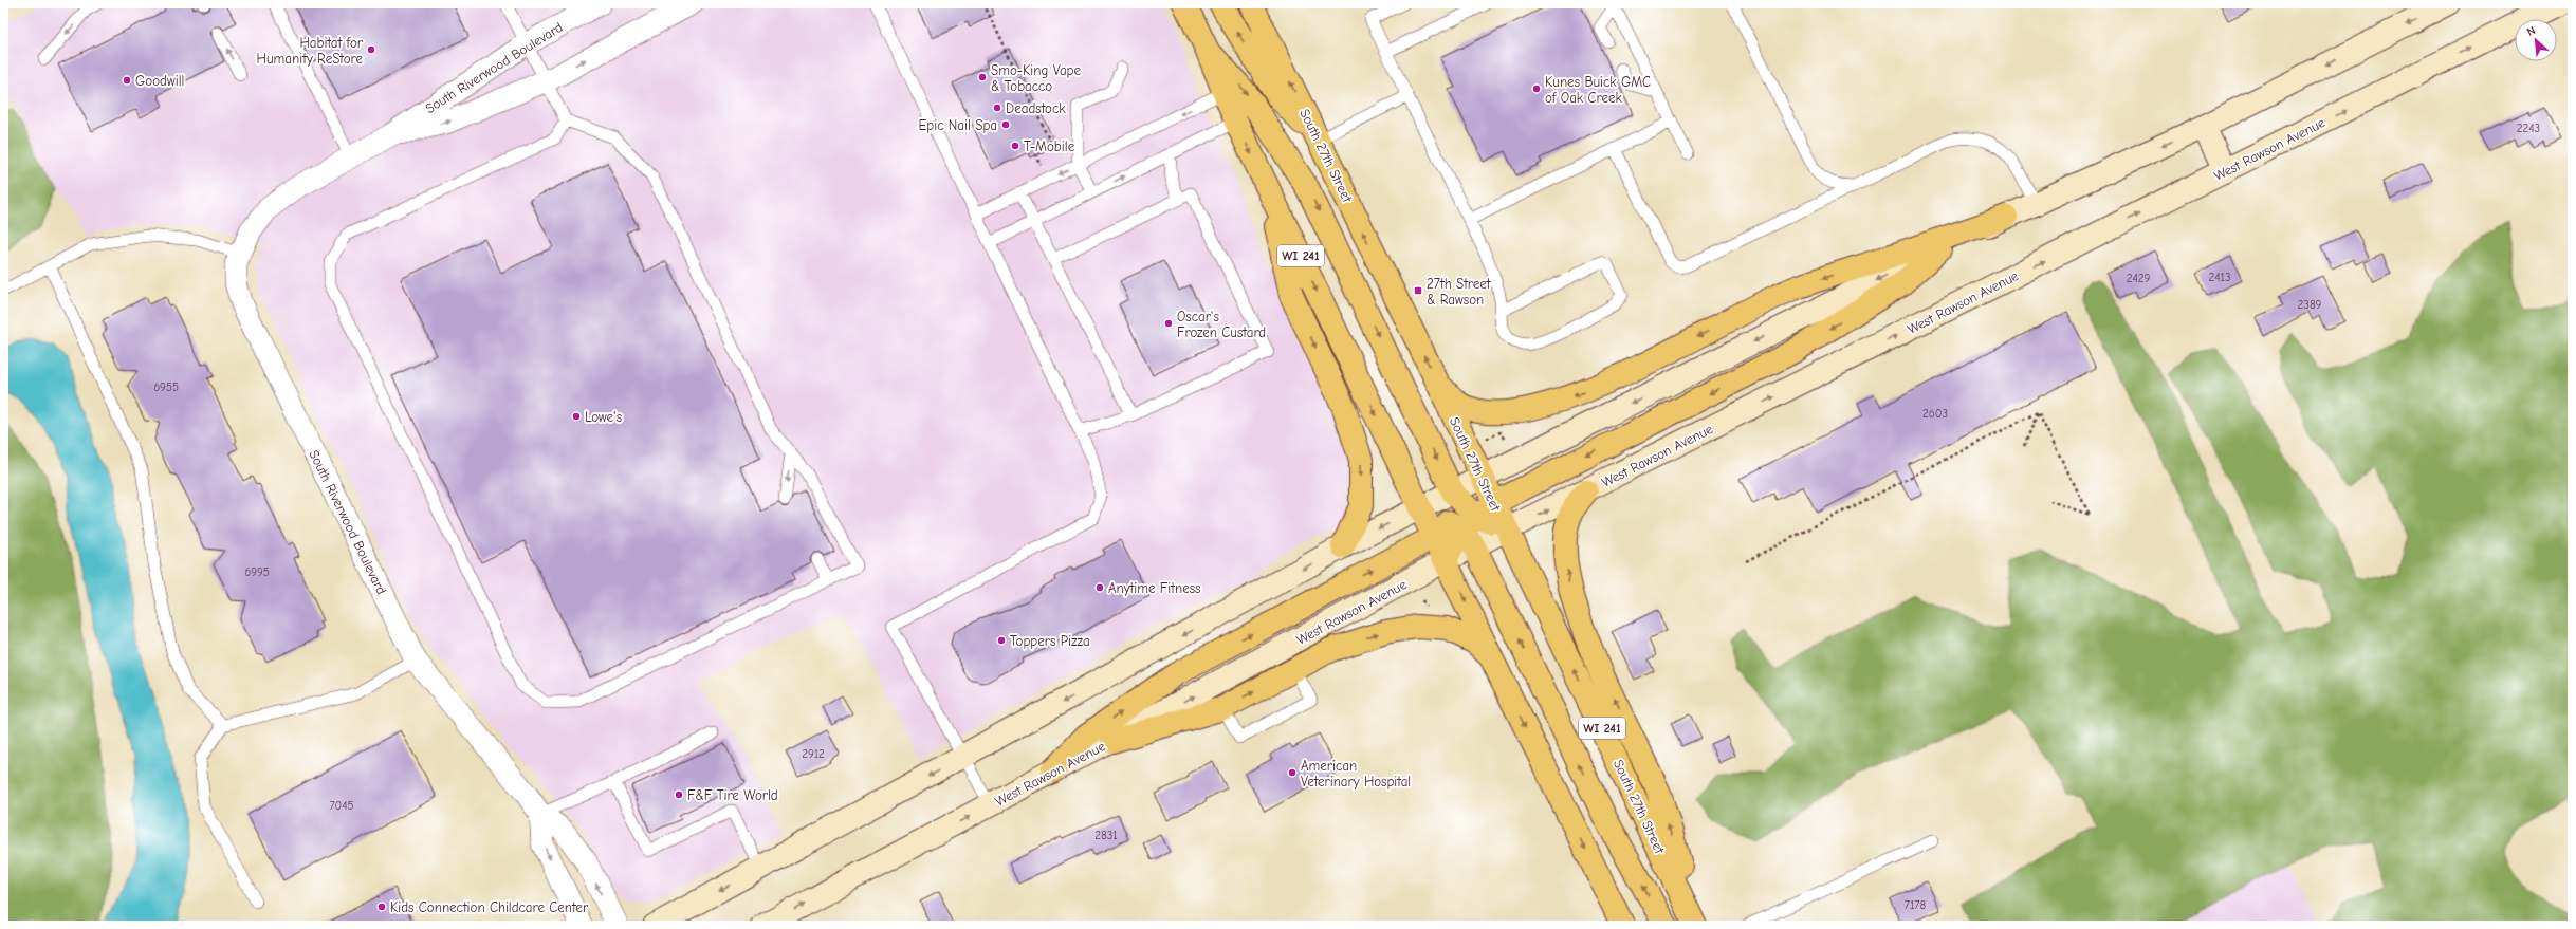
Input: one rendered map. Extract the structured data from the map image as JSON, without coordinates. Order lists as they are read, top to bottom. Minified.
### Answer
{"streets":{"main road":["West Rawson Avenue","South 27th Street","WI 241"],"street":["South Riverwood Boulevard"]},"crossings":[["West Rawson Avenue","South 27th Street"]],"places":{"other":["Habitat for Humanity ReStore","Smo-King Vape & Tobacco","Goodwill","Kunes Buick GMC of Oak Creek","Deadstock","Epic Nail Spa","T-Mobile","Oscar's Frozen Custard","Lowe's","Anytime Fitness","Toppers Pizza","American Veterinary Hospital","F&F Tire World","Kids Connection Childcare Center"],"transit":["27th Street & Rawson"]},"house_numbers":["2243","2413","2429","2389","6955","2603","6995","2912","7045","2831","7178"],"north":"top left"}
